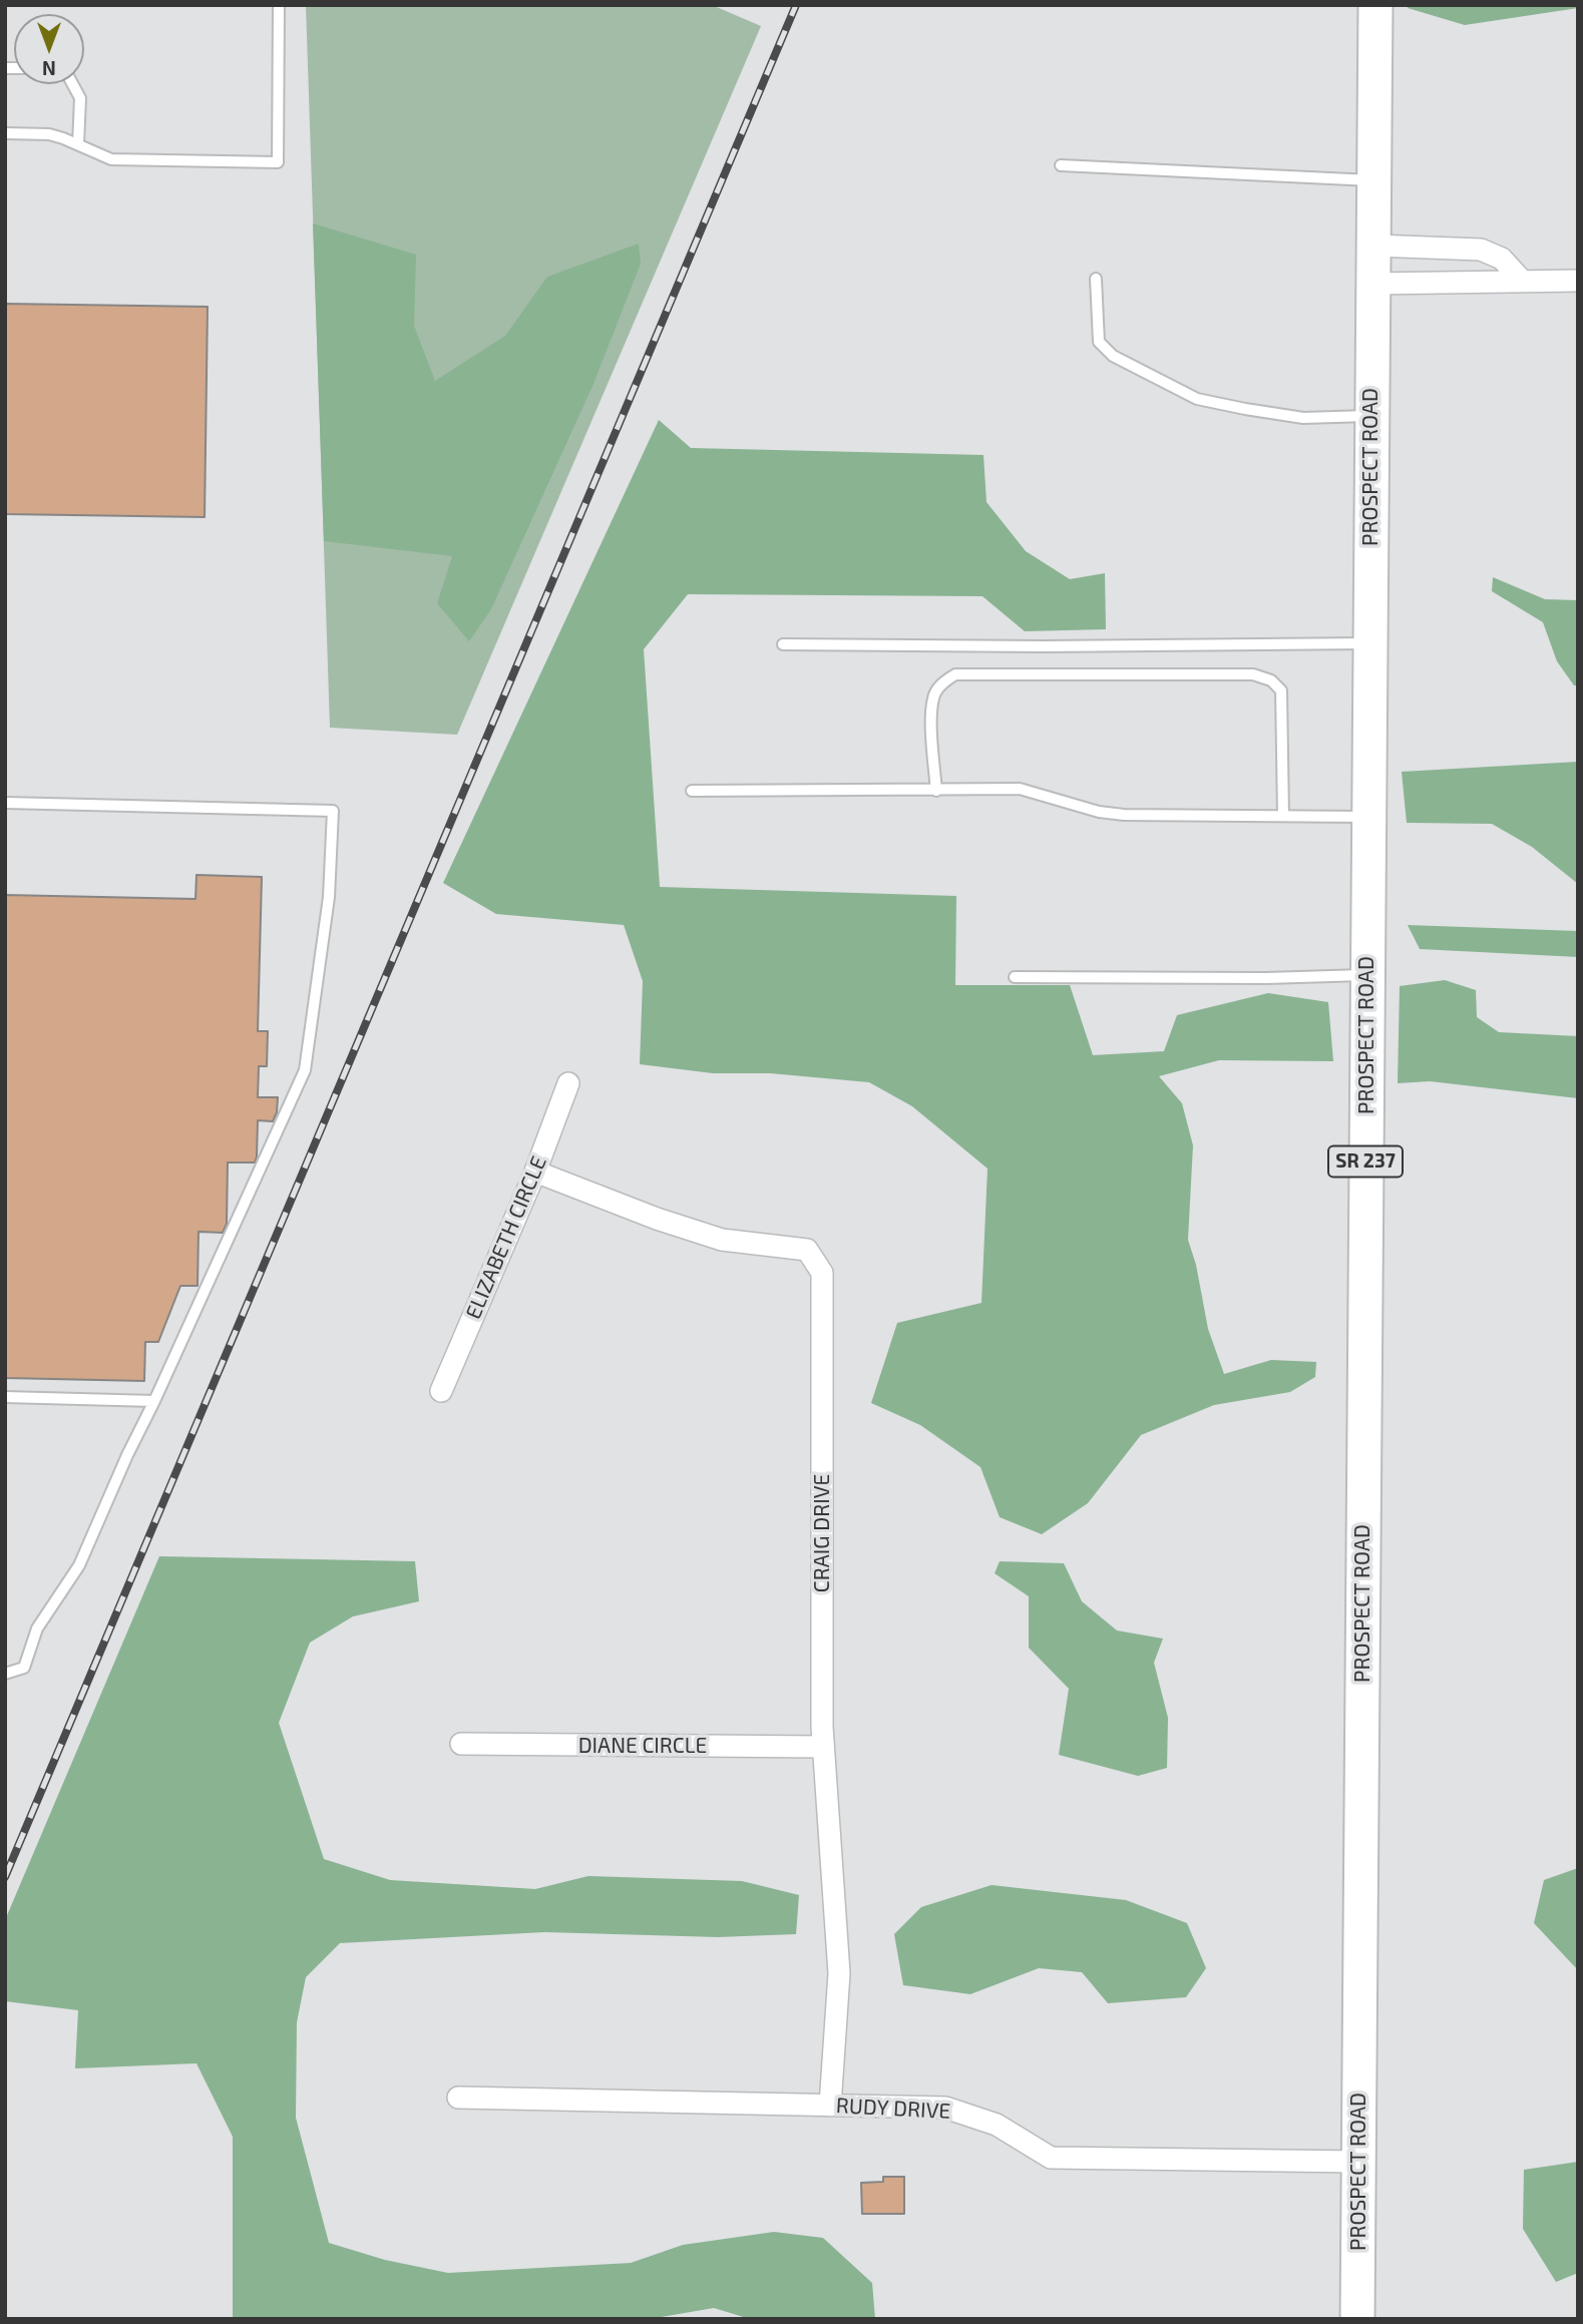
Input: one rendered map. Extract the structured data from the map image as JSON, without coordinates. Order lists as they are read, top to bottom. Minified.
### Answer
{"streets":{"main road":["PROSPECT ROAD","SR 237"],"street":["ELIZABETH CIRCLE","CRAIG DRIVE","DIANE CIRCLE","RUDY DRIVE"]},"crossings":[["PROSPECT ROAD","RUDY DRIVE"],["ELIZABETH CIRCLE","CRAIG DRIVE"],["CRAIG DRIVE","DIANE CIRCLE"],["CRAIG DRIVE","RUDY DRIVE"]],"north":"bottom"}
